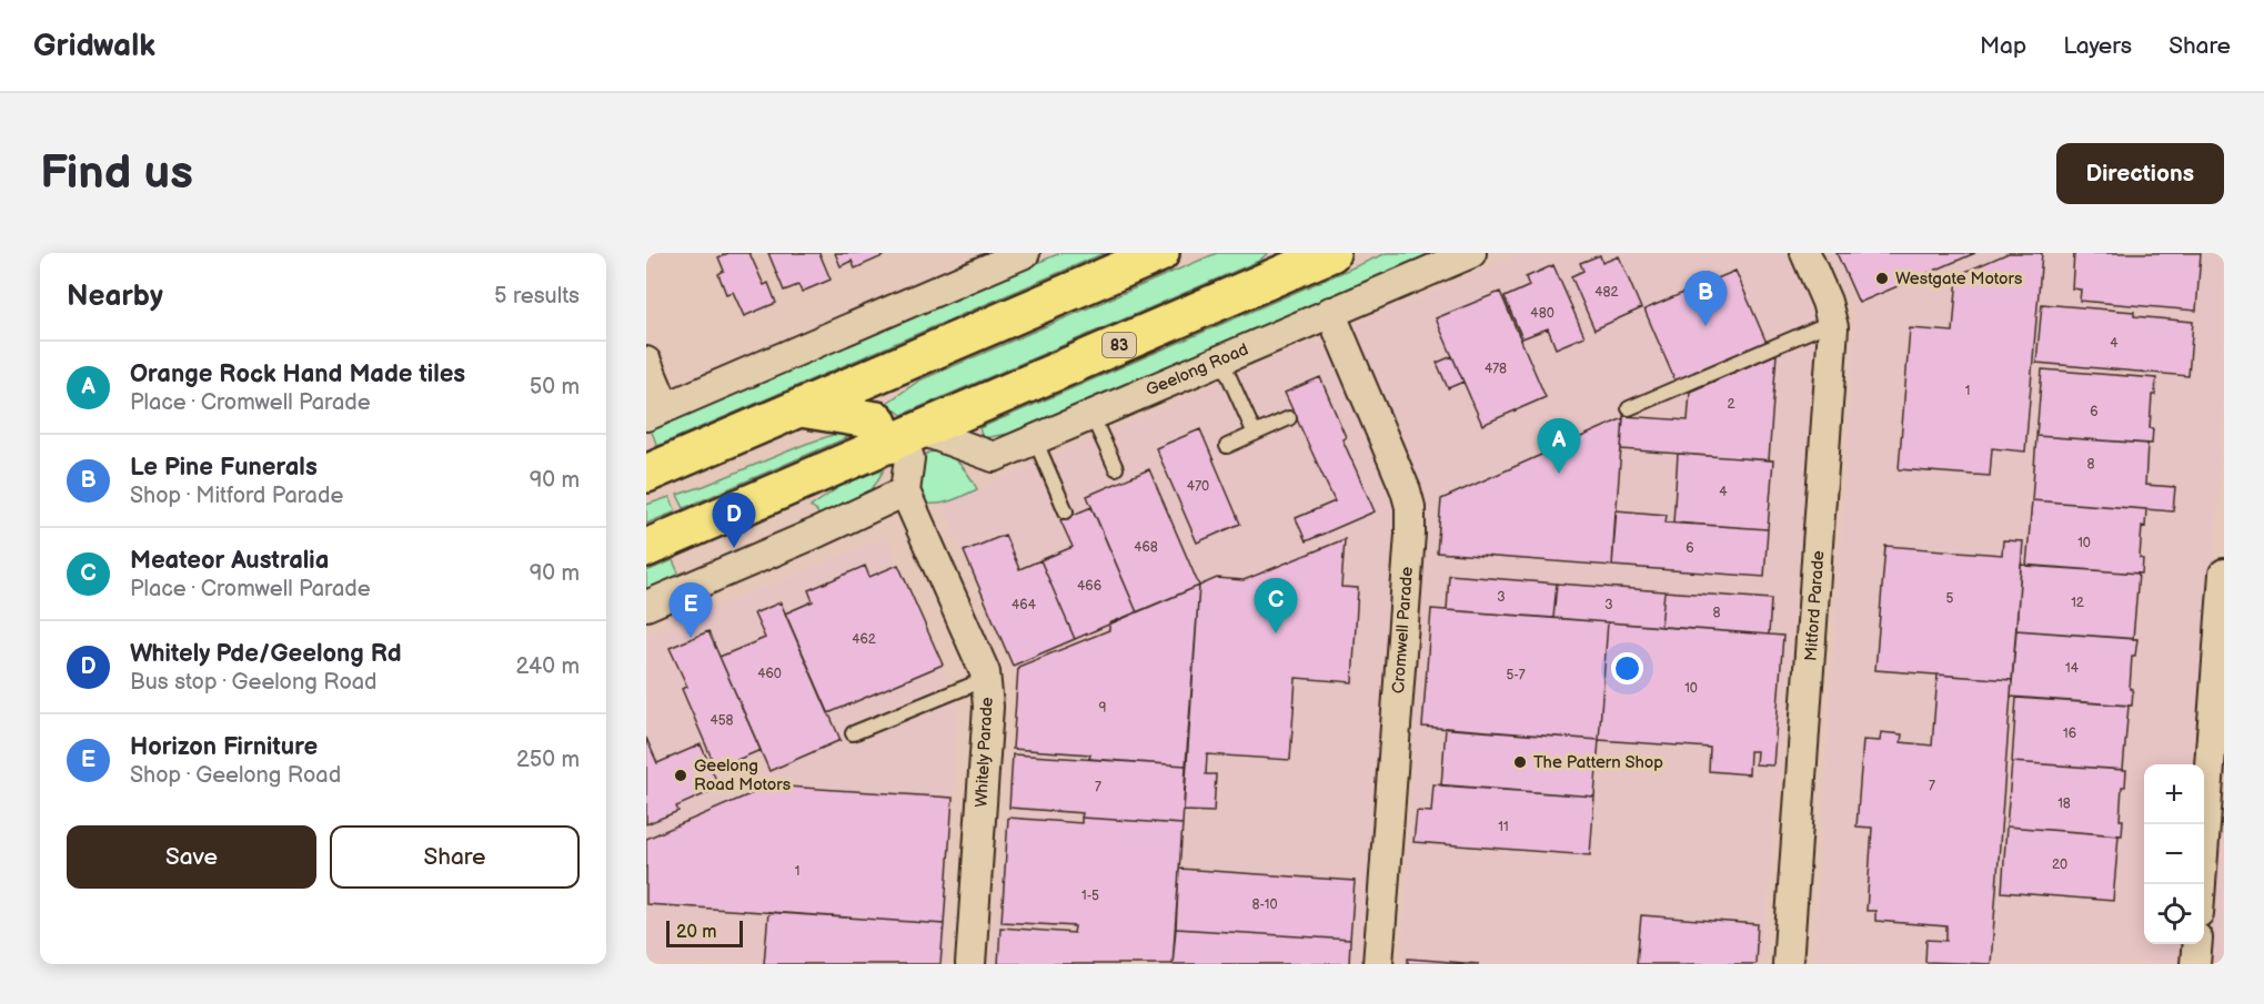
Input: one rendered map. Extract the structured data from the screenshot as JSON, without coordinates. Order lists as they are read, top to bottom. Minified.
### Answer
{"streets":{"highway":["83"],"street":["Geelong Road","Mitford Parade","Cromwell Parade","Whitely Parade"]},"crossings":[["83","Geelong Road"],["83","Whitely Parade"],["Geelong Road","Cromwell Parade"],["Geelong Road","Whitely Parade"]],"places":["Westgate Motors","The Pattern Shop","Geelong Road Motors"],"house_numbers":["482","480","4","478","1","2","6","8","470","4","10","468","6","466","3","5","12","464","3","8","462","14","460","5-7","10","9","458","16","7","7","18","11","20","1","1-5","8-10"],"scale_bar":"20 m","page":{"header":"Gridwalk","nav":["Map","Layers","Share"],"buttons":["Directions",["Save","Share"]],"title":"Find us","heading":["Nearby","5 results"],"pins":["B","A","D","C","E"],"list":[{"mark":"A","name":"Orange Rock Hand Made tiles","note":"Place · Cromwell Parade","value":"50 m"},{"mark":"B","name":"Le Pine Funerals","note":"Shop · Mitford Parade","value":"90 m"},{"mark":"C","name":"Meateor Australia","note":"Place · Cromwell Parade","value":"90 m"},{"mark":"D","name":"Whitely Pde/Geelong Rd","note":"Bus stop · Geelong Road","value":"240 m"},{"mark":"E","name":"Horizon Firniture","note":"Shop · Geelong Road","value":"250 m"}],"map_buttons":["+","−"],"scale":"20 m"}}
